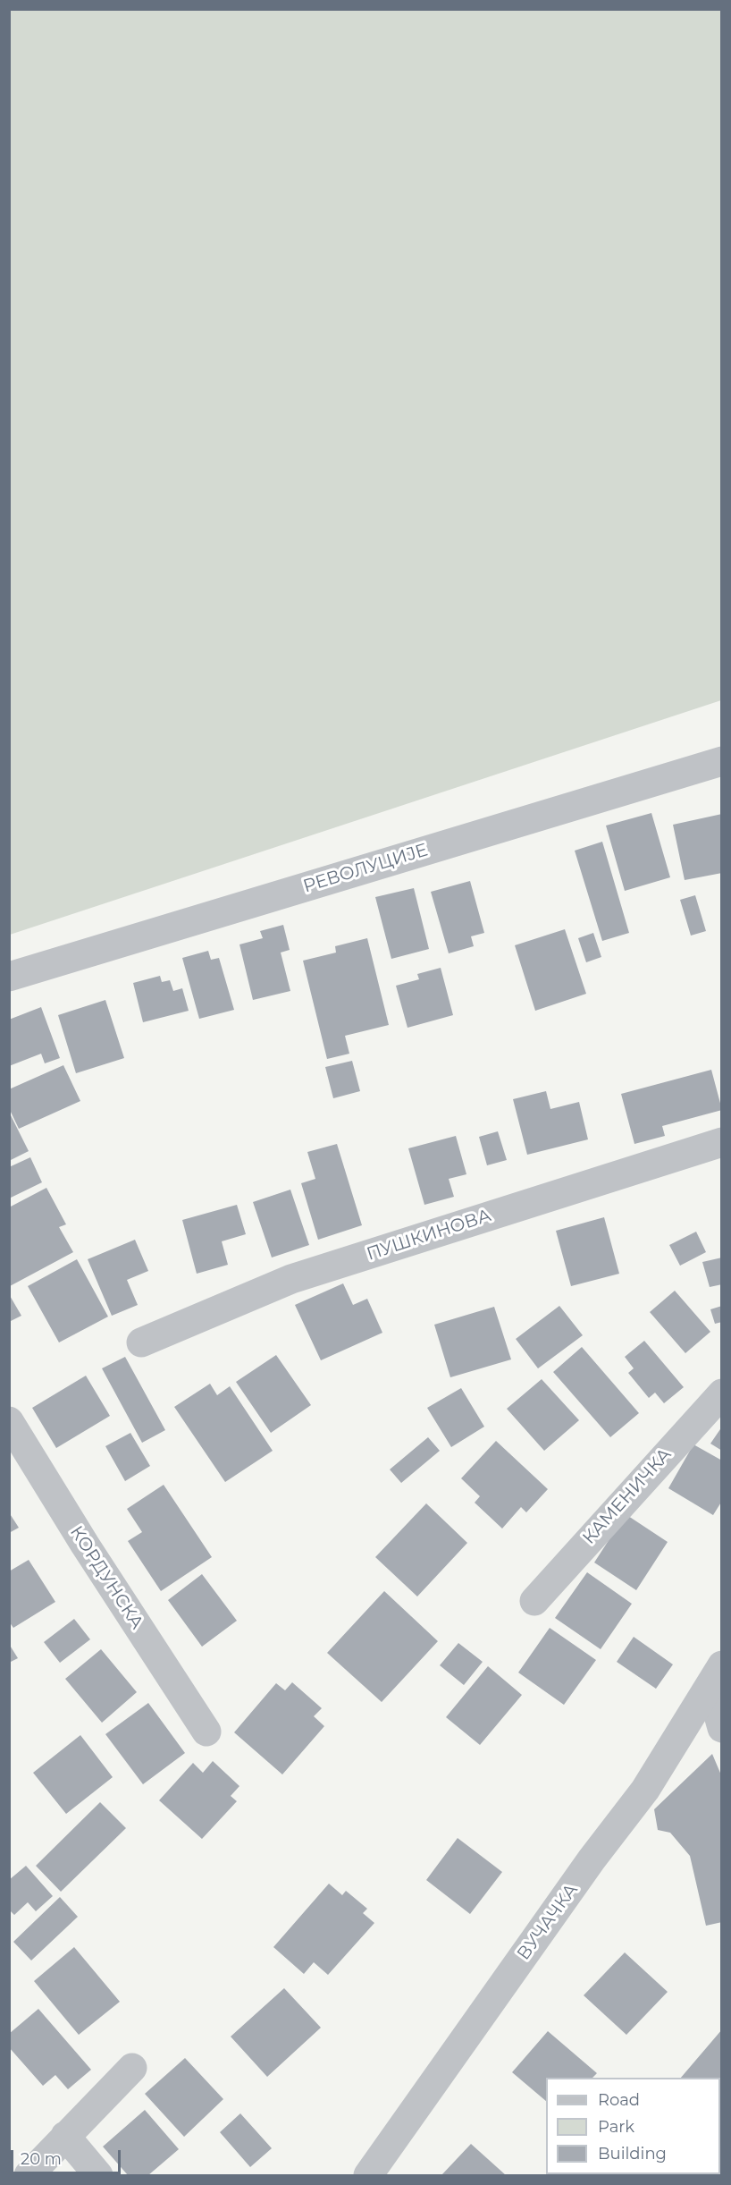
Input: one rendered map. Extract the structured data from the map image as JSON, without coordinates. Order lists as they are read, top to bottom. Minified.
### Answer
{"streets":{"street":["РЕВОЛУЦИЈЕ","ПУШКИНОВА","КАМЕНИЧКА","КОРДУНСКА","ВУЧАЧКА"]},"legend":["Road","Park","Building"],"scale_bar":"20 m"}
